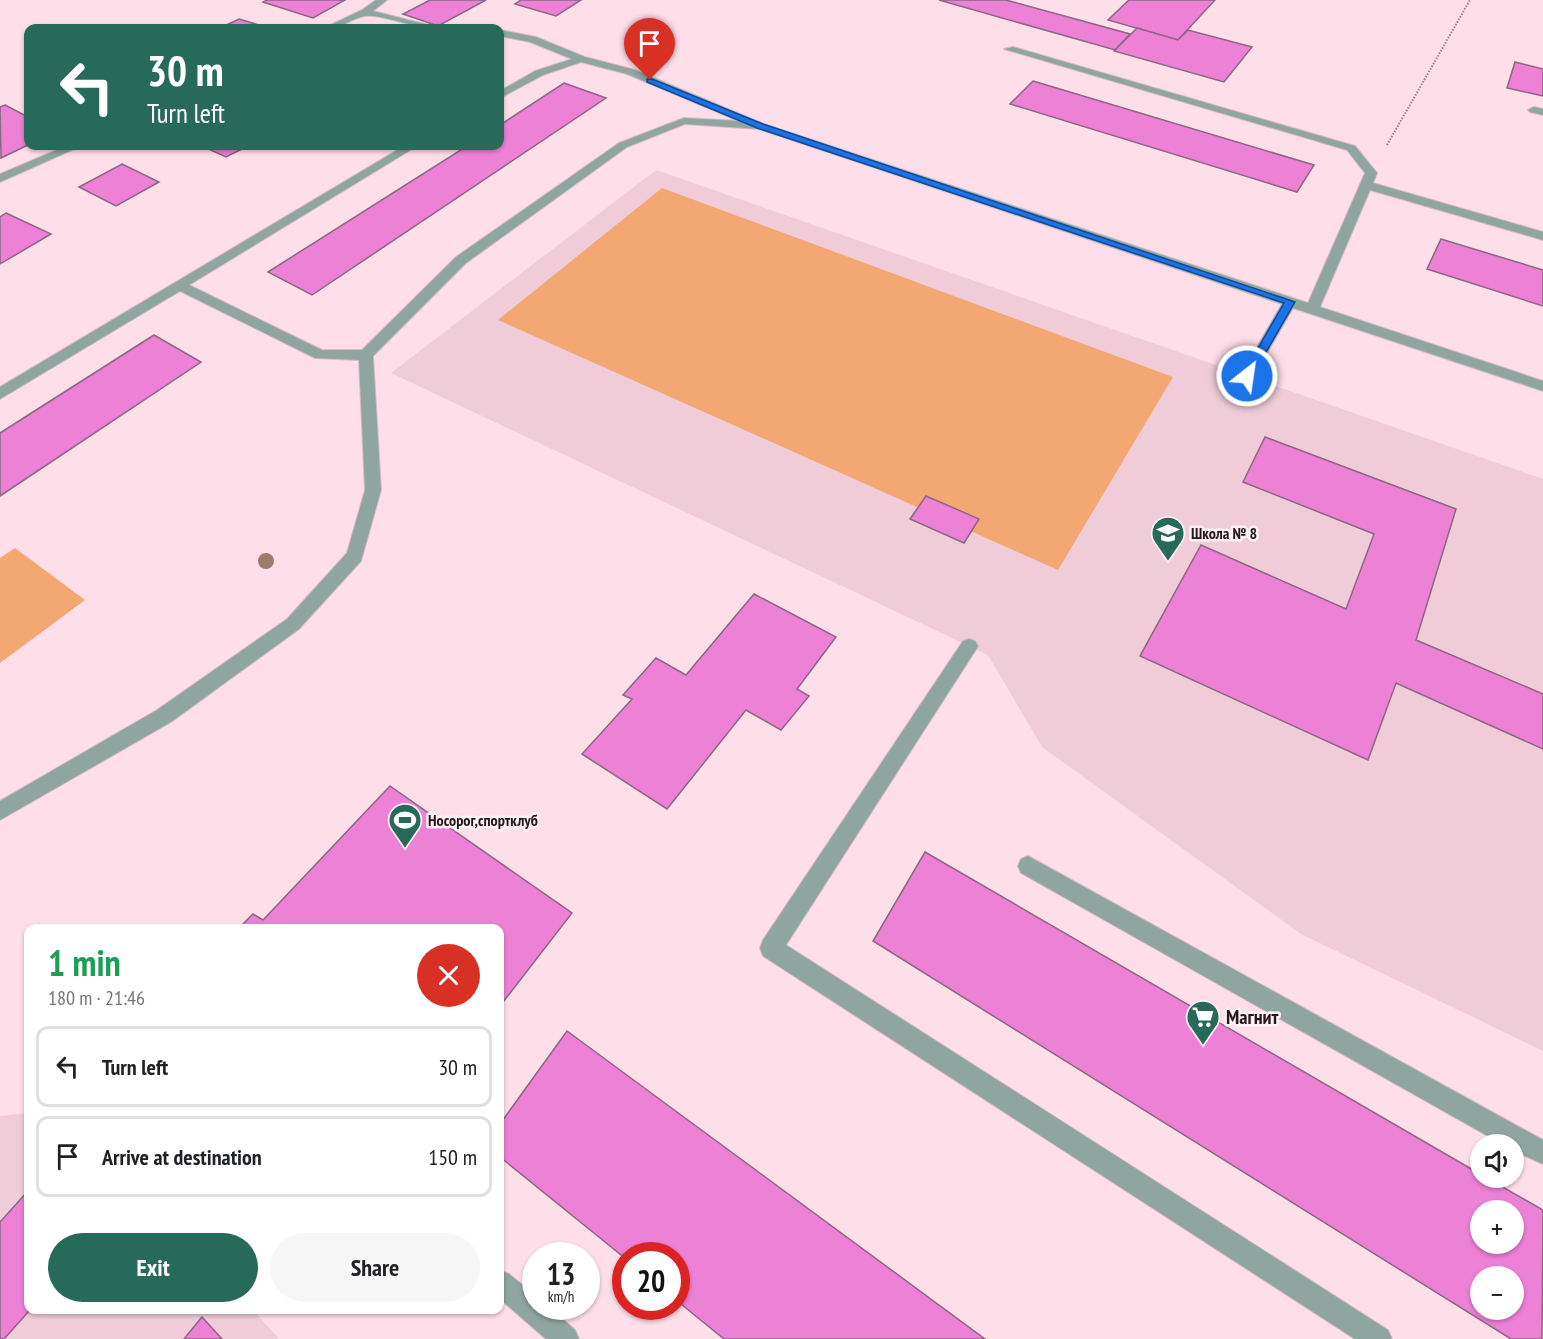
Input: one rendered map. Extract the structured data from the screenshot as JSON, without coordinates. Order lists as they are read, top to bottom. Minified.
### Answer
{"places":{"school or university":["Школа № 8"],"sports":["Носорог,спортклуб"],"supermarket":["Магнит"]},"page":{"turn":["30 m","Turn left"],"heading":["1 min","180 m · 21:46"],"list":[{"name":"Turn left","value":"30 m"},{"name":"Arrive at destination","value":"150 m"}],"map_buttons":["+","−"],"buttons":["Exit","Share"],"speed":"13 km/h","limit":"20"}}
